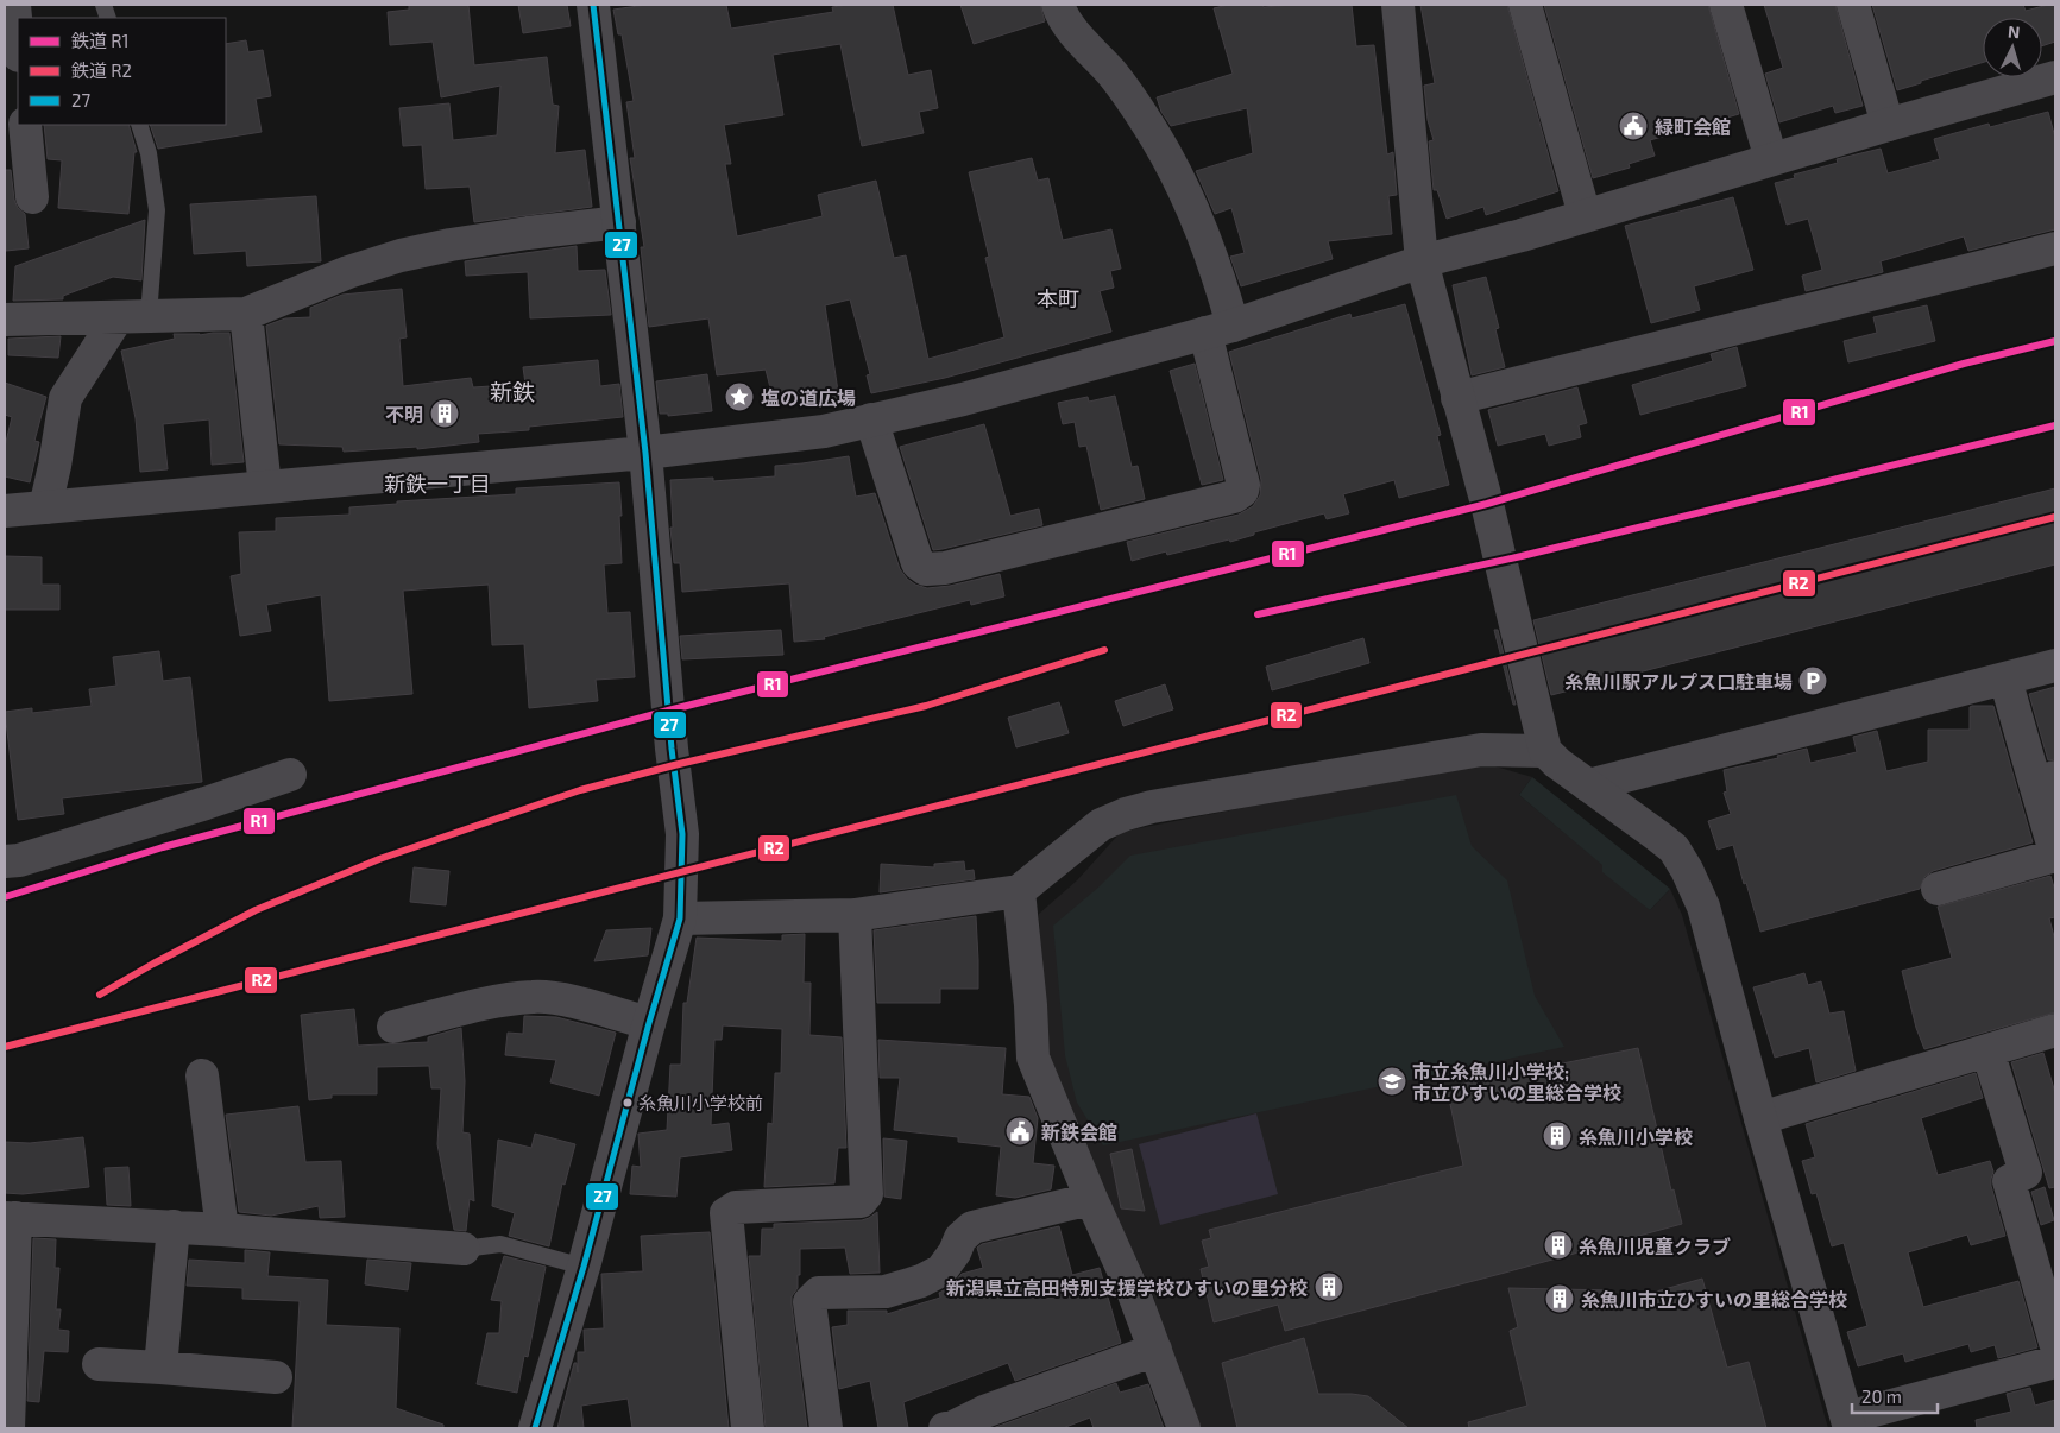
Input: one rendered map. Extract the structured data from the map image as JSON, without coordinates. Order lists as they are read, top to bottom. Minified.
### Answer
{"districts":["本町","新鉄","新鉄一丁目"],"places":{"public building":["緑町会館","新鉄会館"],"place":["塩の道広場"],"building":["不明","糸魚川小学校","糸魚川児童クラブ","新潟県立高田特別支援学校ひすいの里分校","糸魚川市立ひすいの里総合学校"],"parking":["糸魚川駅アルプス口駐車場"],"school or university":["市立糸魚川小学校; 市立ひすいの里総合学校"],"other":["糸魚川小学校前"]},"lines":["transit line 27","rail line R1","rail line R2"],"legend":["鉄道 R1","鉄道 R2","27"],"scale_bar":"20 m","north":"top"}
